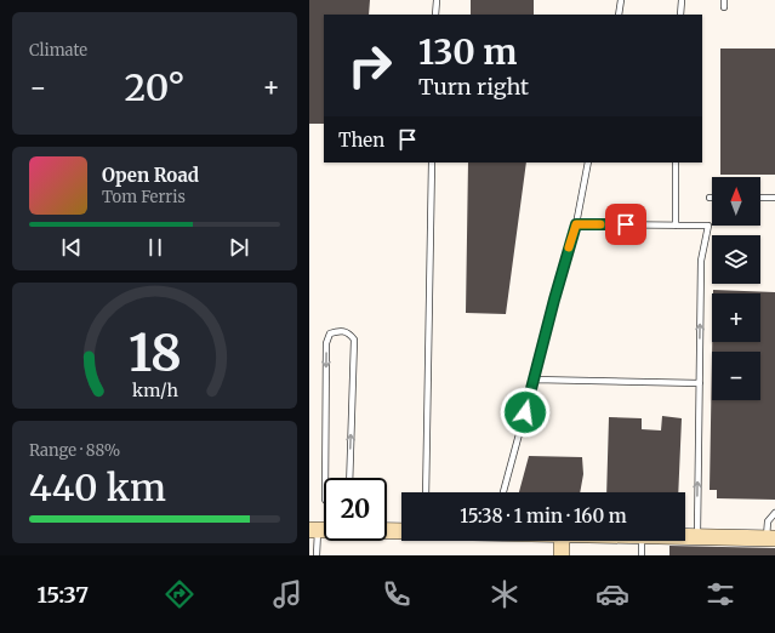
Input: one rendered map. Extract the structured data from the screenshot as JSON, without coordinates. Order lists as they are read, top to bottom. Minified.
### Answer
{"north":"top","page":{"tile":["Climate",["Range · 88%","440 km"]],"turn":["130 m","Turn right"],"heat":["−","20°","+"],"then":"Then","song":["Open Road","Tom Ferris"],"map_buttons":["+","−"],"limit":"20","trip":"15:38 · 1 min · 160 m","tabs":"15:37","gauge":["18","km/h"]}}
